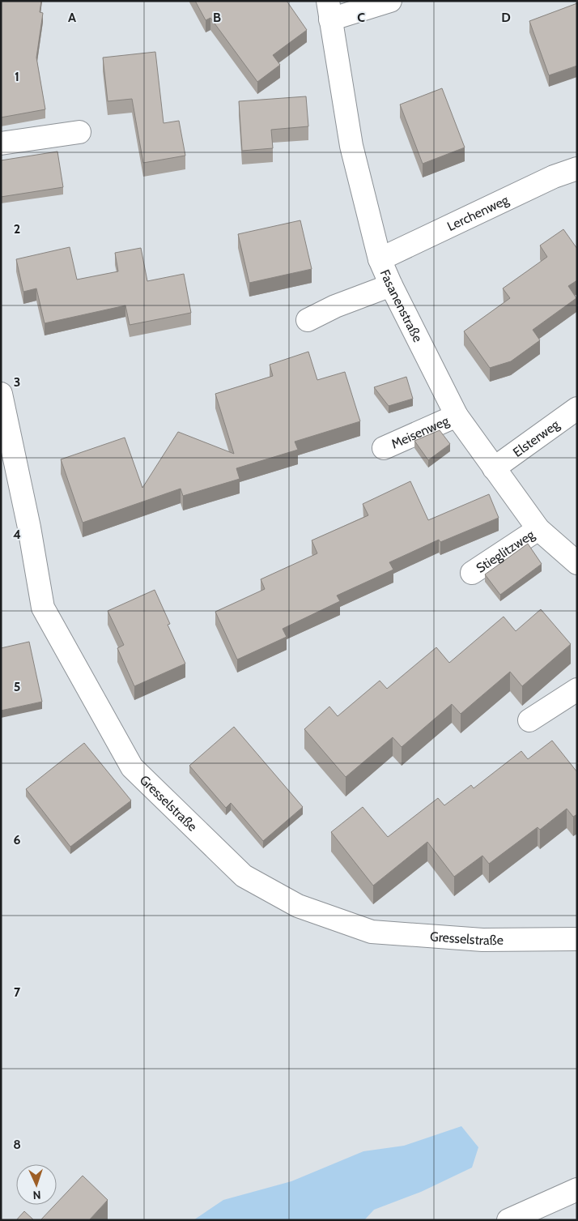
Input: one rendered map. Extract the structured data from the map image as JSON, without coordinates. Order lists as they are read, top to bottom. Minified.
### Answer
{"streets":{"street":["Lerchenweg","Fasanenstraße","Meisenweg","Elsterweg","Stieglitzweg","Gresselstraße"]},"crossings":[["Lerchenweg","Fasanenstraße"],["Fasanenstraße","Meisenweg"],["Fasanenstraße","Elsterweg"],["Fasanenstraße","Stieglitzweg"]],"north":"bottom","grid":{"columns":["A","B","C","D"],"rows":["1","2","3","4","5","6","7","8"]}}
